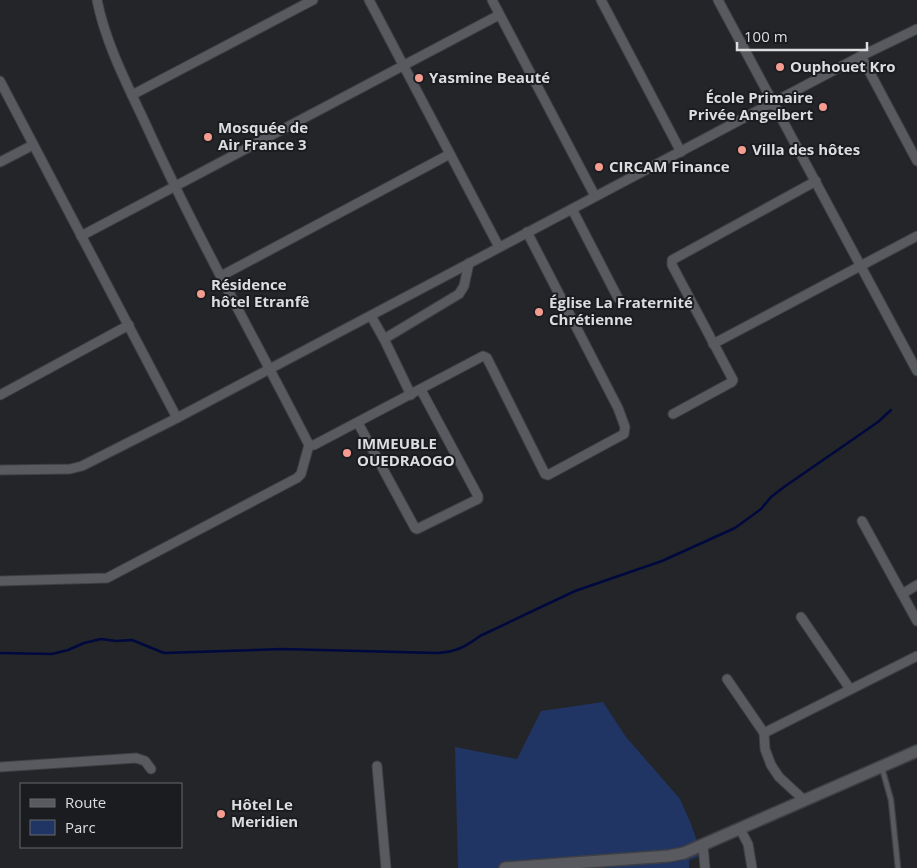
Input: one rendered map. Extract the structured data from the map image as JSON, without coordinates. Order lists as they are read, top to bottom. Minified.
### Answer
{"places":["Ouphouet Kro","Yasmine Beauté","École Primaire Privée Angelbert","Mosquée de Air France 3","Villa des hôtes","CIRCAM Finance","Résidence hôtel Etranfê","Église La Fraternité Chrétienne","IMMEUBLE OUEDRAOGO","Hôtel Le Meridien"],"legend":["Route","Parc"],"scale_bar":"100 m"}
